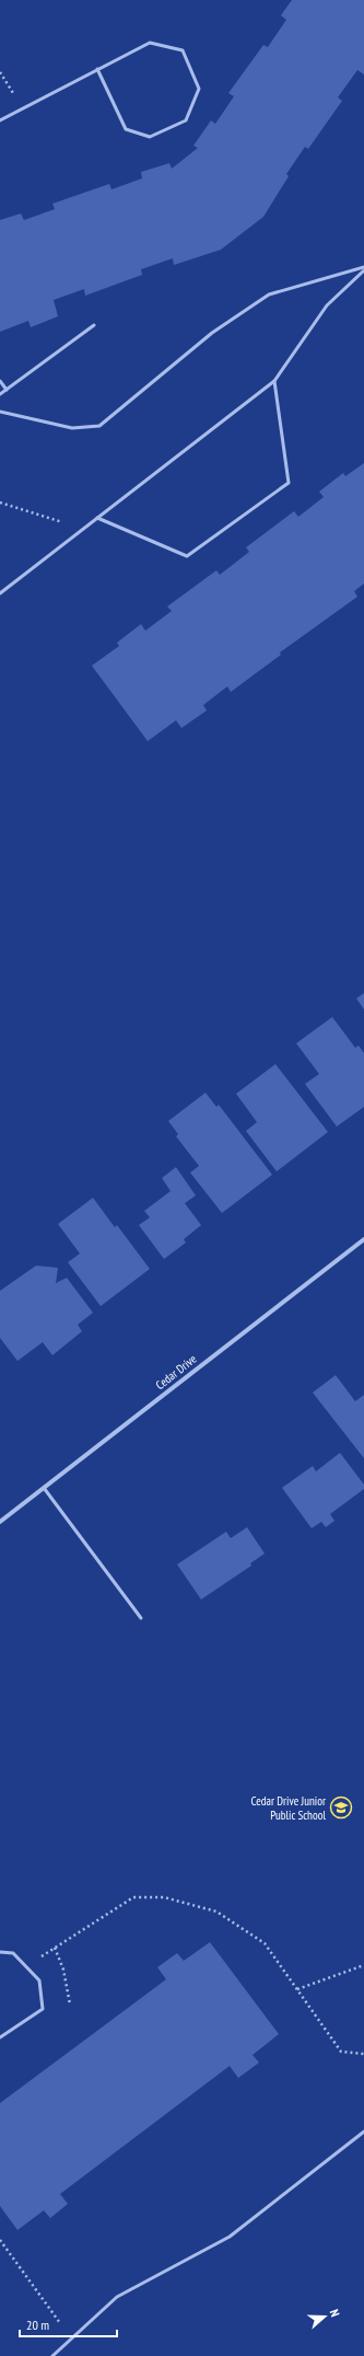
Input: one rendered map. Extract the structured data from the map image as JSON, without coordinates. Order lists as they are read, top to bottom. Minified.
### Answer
{"streets":{"street":["Cedar Drive"]},"places":{"school or university":["Cedar Drive Junior Public School"]},"scale_bar":"20 m","north":"right"}
